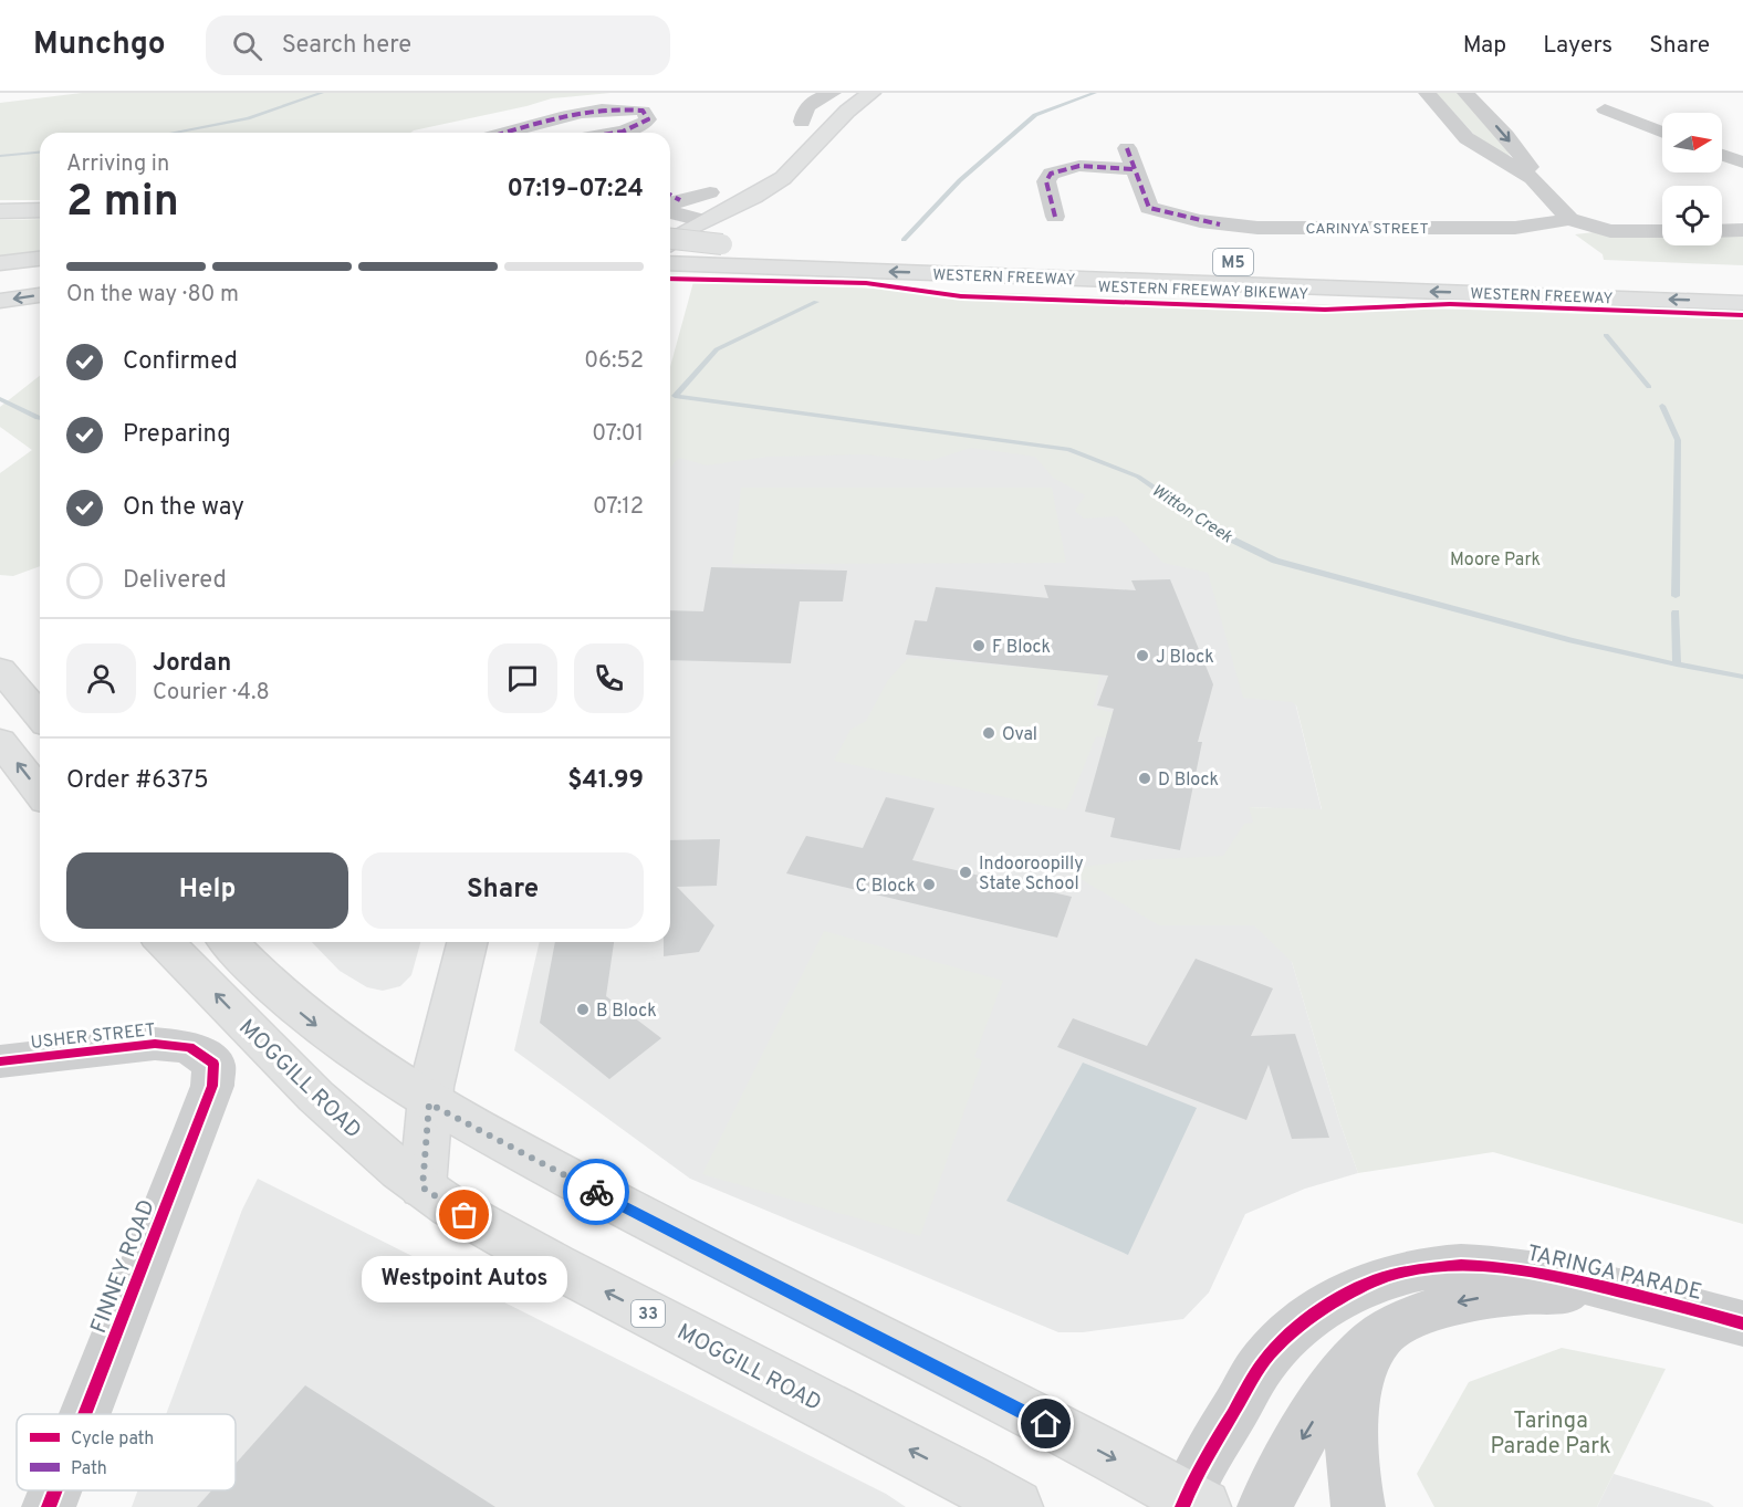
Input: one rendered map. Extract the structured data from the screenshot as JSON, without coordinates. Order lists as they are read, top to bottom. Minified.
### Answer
{"streets":{"main road":["M5","WESTERN FREEWAY","MOGGILL ROAD","33"],"street":["CARINYA STREET","USHER STREET","FINNEY ROAD","TARINGA PARADE"],"cycle path":["WESTERN FREEWAY BIKEWAY"]},"crossings":[["USHER STREET","FINNEY ROAD"]],"one_way":["TARINGA PARADE"],"water":["Witton Creek"],"parks":["Moore Park","Taringa Parade Park"],"places":["F Block","J Block","Oval","D Block","Indooroopilly State School","C Block","B Block","Westpoint Autos"],"legend":["Cycle path","Path"],"north":"right","page":{"header":"Munchgo","search":"Search here","nav":["Map","Layers","Share"],"heading":["2 min","Arriving in","07:19–07:24"],"panel":["Jordan","Courier · 4.8","Order #6375","$41.99"],"bar":"On the way · 80 m","list":[["Confirmed","06:52"],["Preparing","07:01"],["On the way","07:12"],"Delivered"],"buttons":["Help","Share"],"bubble":"Westpoint Autos"}}
